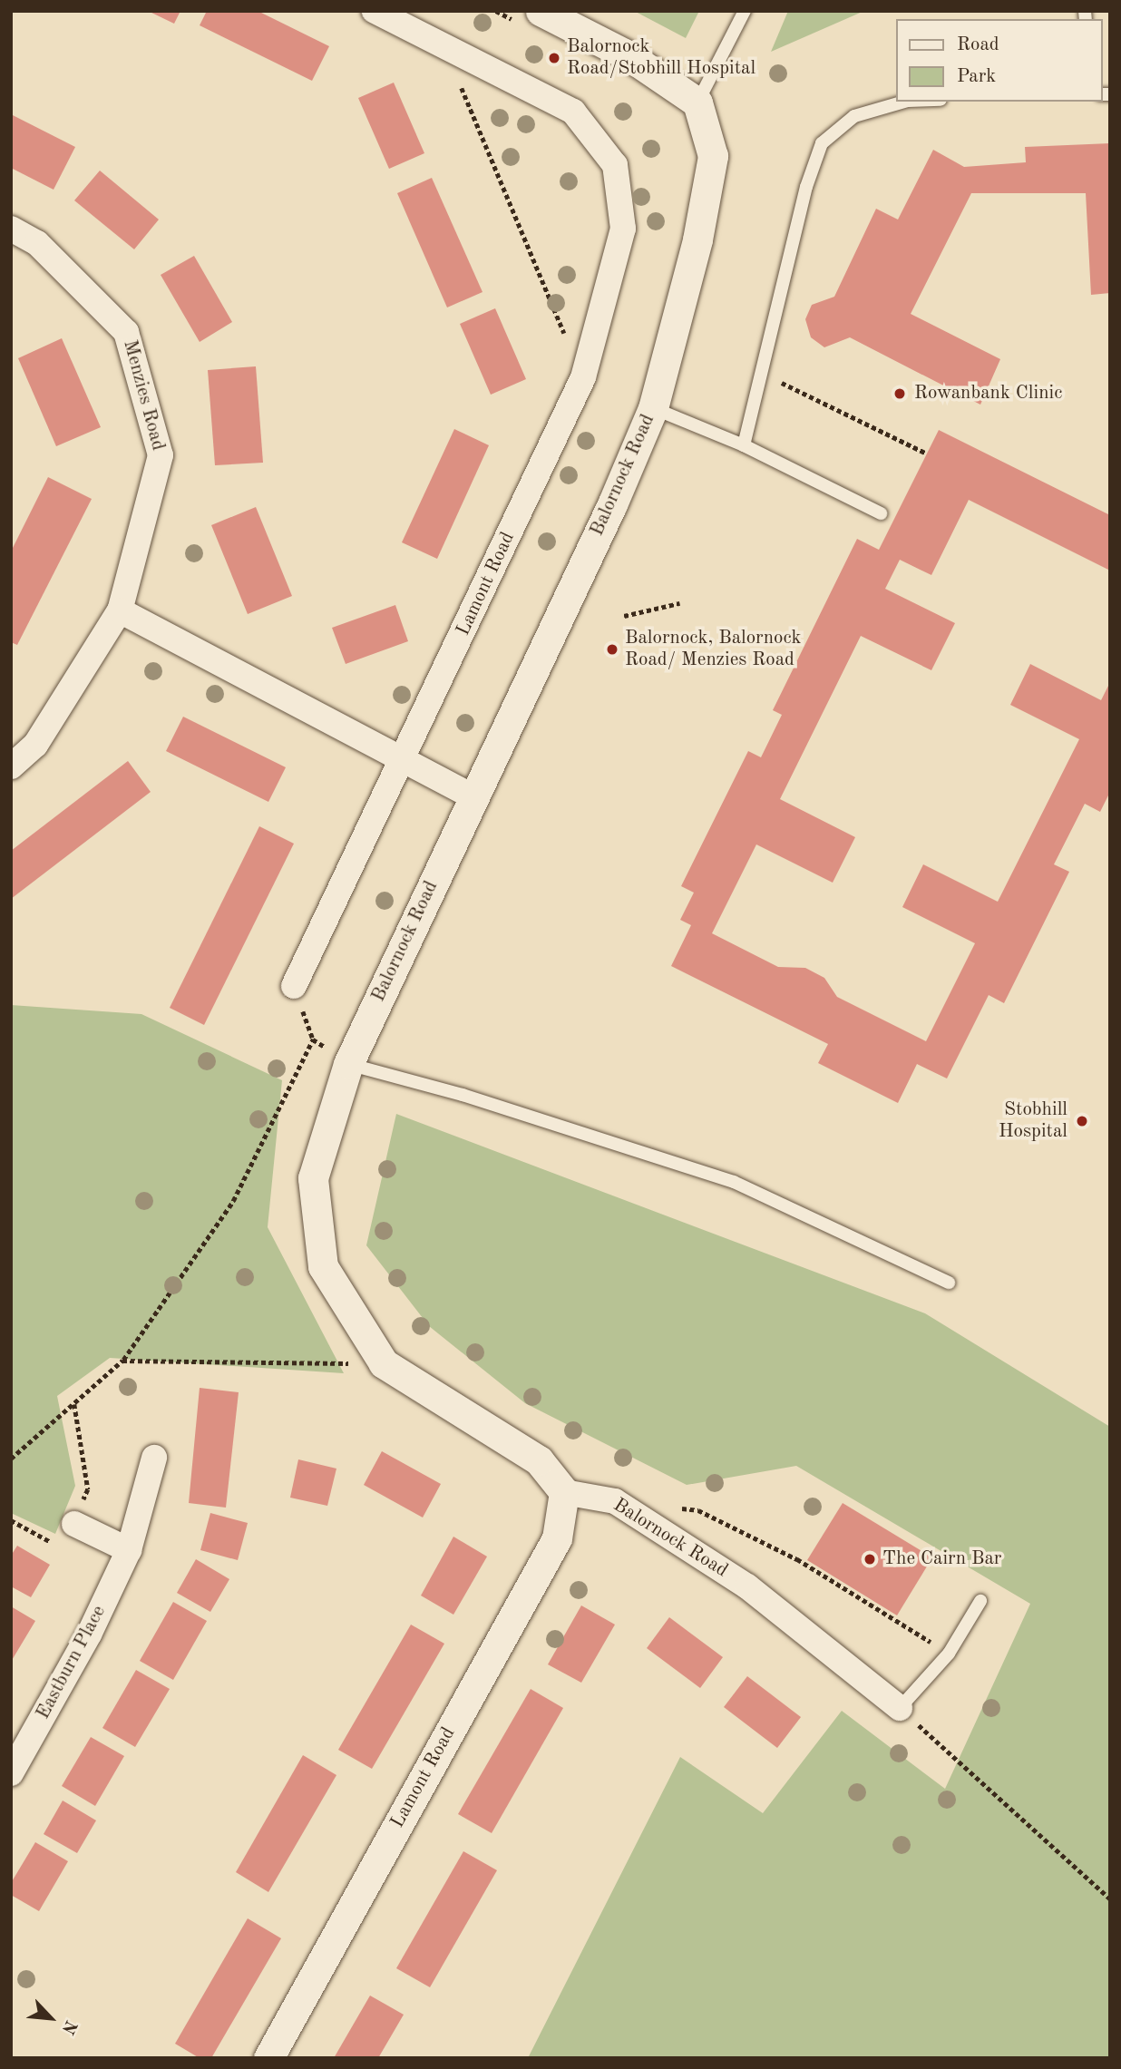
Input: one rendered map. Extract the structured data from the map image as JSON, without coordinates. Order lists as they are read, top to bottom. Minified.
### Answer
{"streets":{"street":["Menzies Road","Balornock Road","Lamont Road","Eastburn Place"]},"crossings":[["Balornock Road","Lamont Road"]],"places":["Balornock Road/Stobhill Hospital","Rowanbank Clinic","Balornock, Balornock Road/ Menzies Road","Stobhill Hospital","The Cairn Bar"],"legend":["Road","Park"],"north":"bottom right"}
